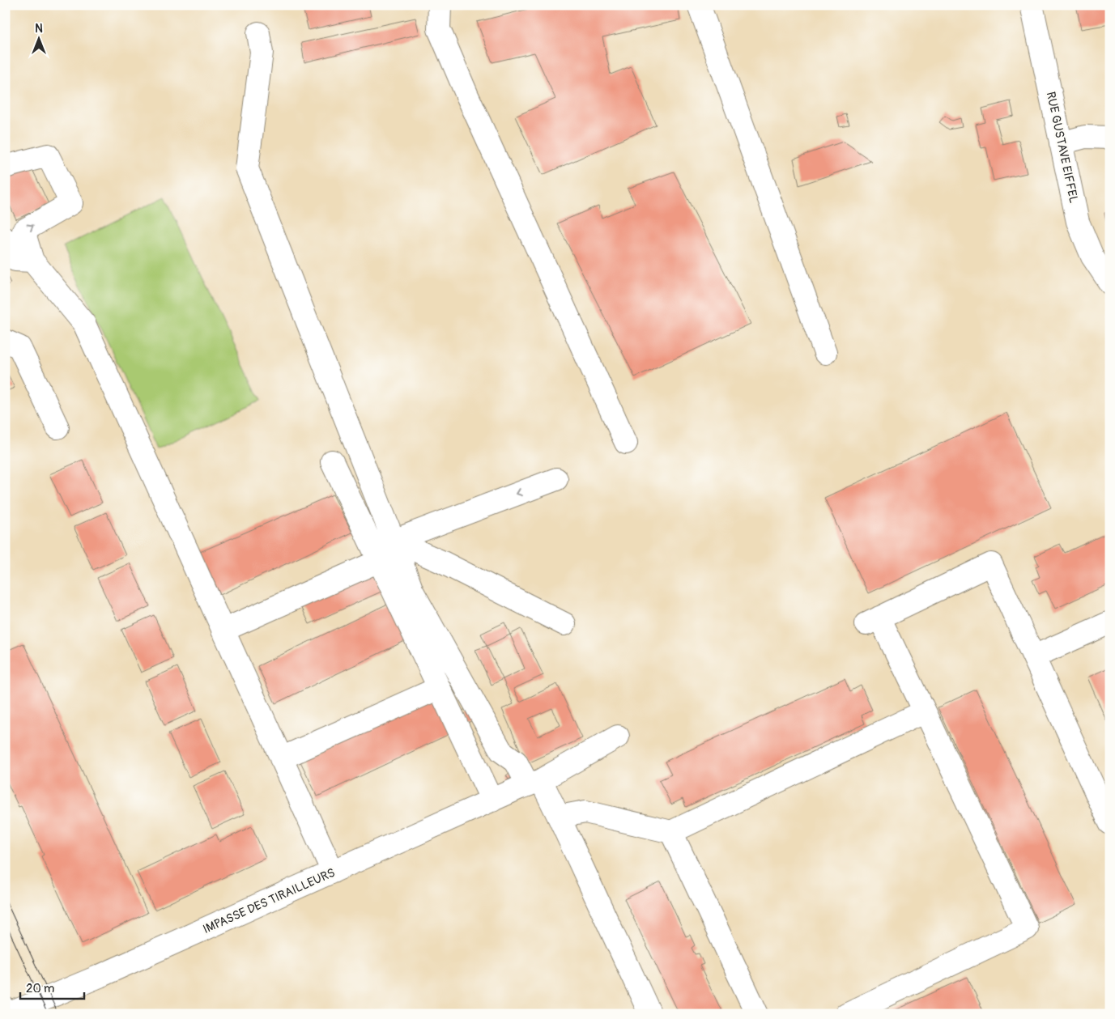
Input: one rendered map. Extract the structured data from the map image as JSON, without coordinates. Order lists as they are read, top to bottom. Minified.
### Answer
{"streets":{"street":["RUE GUSTAVE EIFFEL","IMPASSE DES TIRAILLEURS"]},"scale_bar":"20 m","north":"top"}
